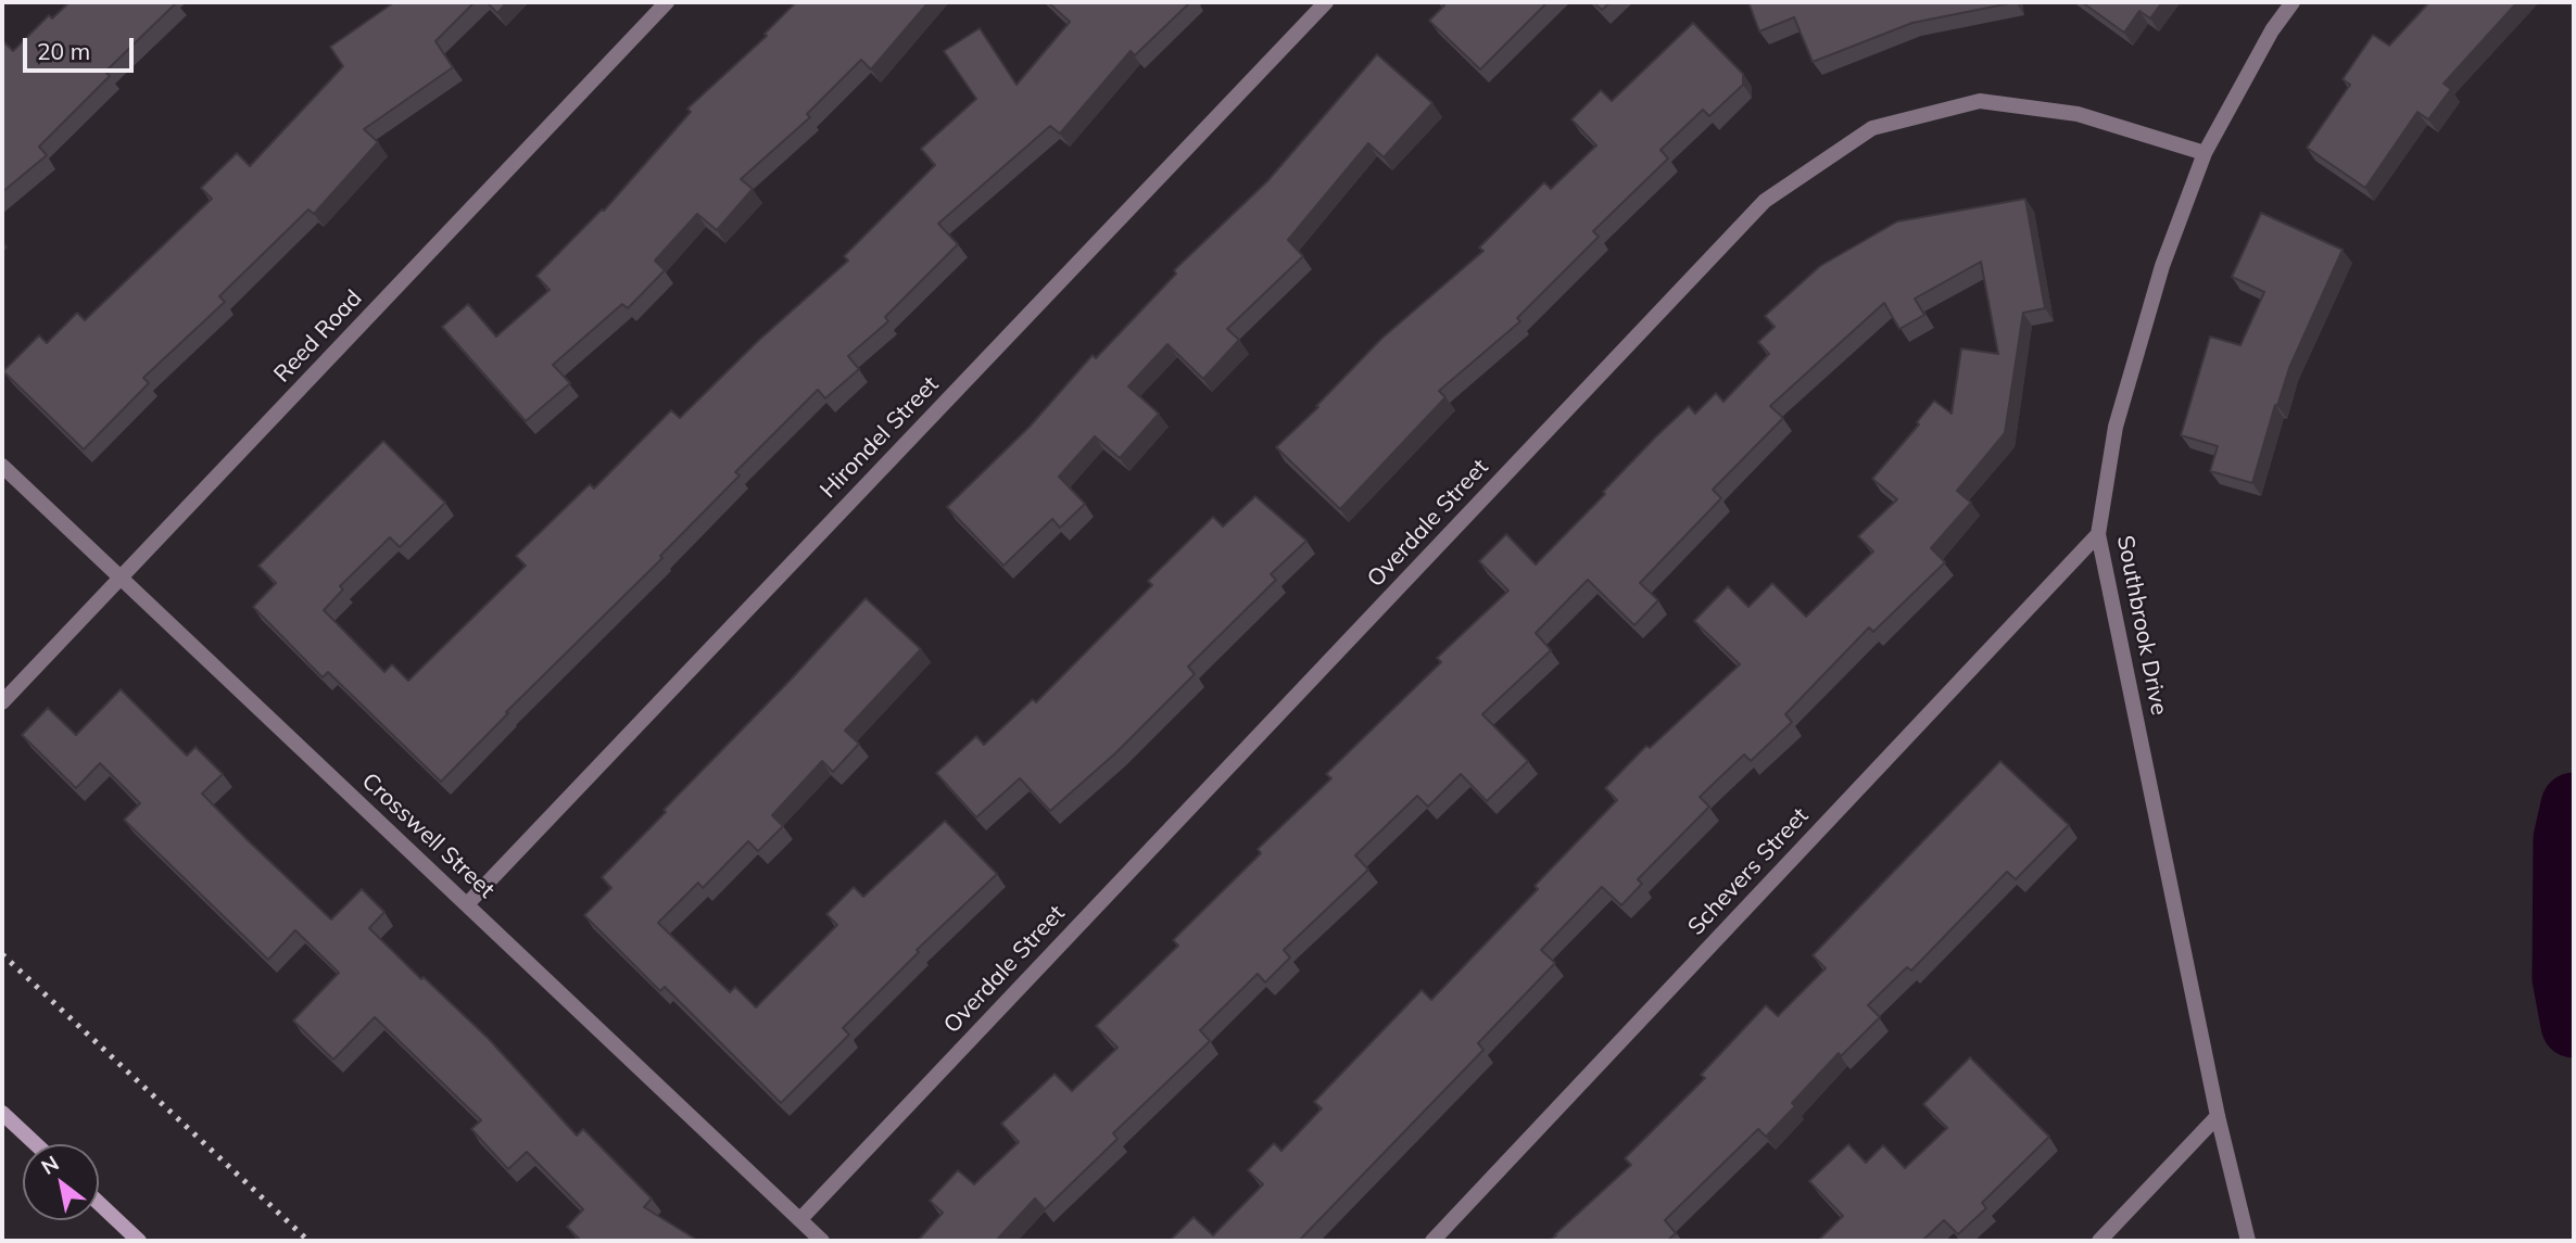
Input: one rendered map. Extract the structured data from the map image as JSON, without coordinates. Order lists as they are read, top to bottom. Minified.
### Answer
{"streets":{"street":["Reed Road","Hirondel Street","Overdale Street","Southbrook Drive","Crosswell Street","Schevers Street"]},"crossings":[["Reed Road","Crosswell Street"],["Hirondel Street","Crosswell Street"],["Overdale Street","Southbrook Drive"],["Overdale Street","Crosswell Street"],["Southbrook Drive","Schevers Street"]],"scale_bar":"20 m","north":"top left"}
